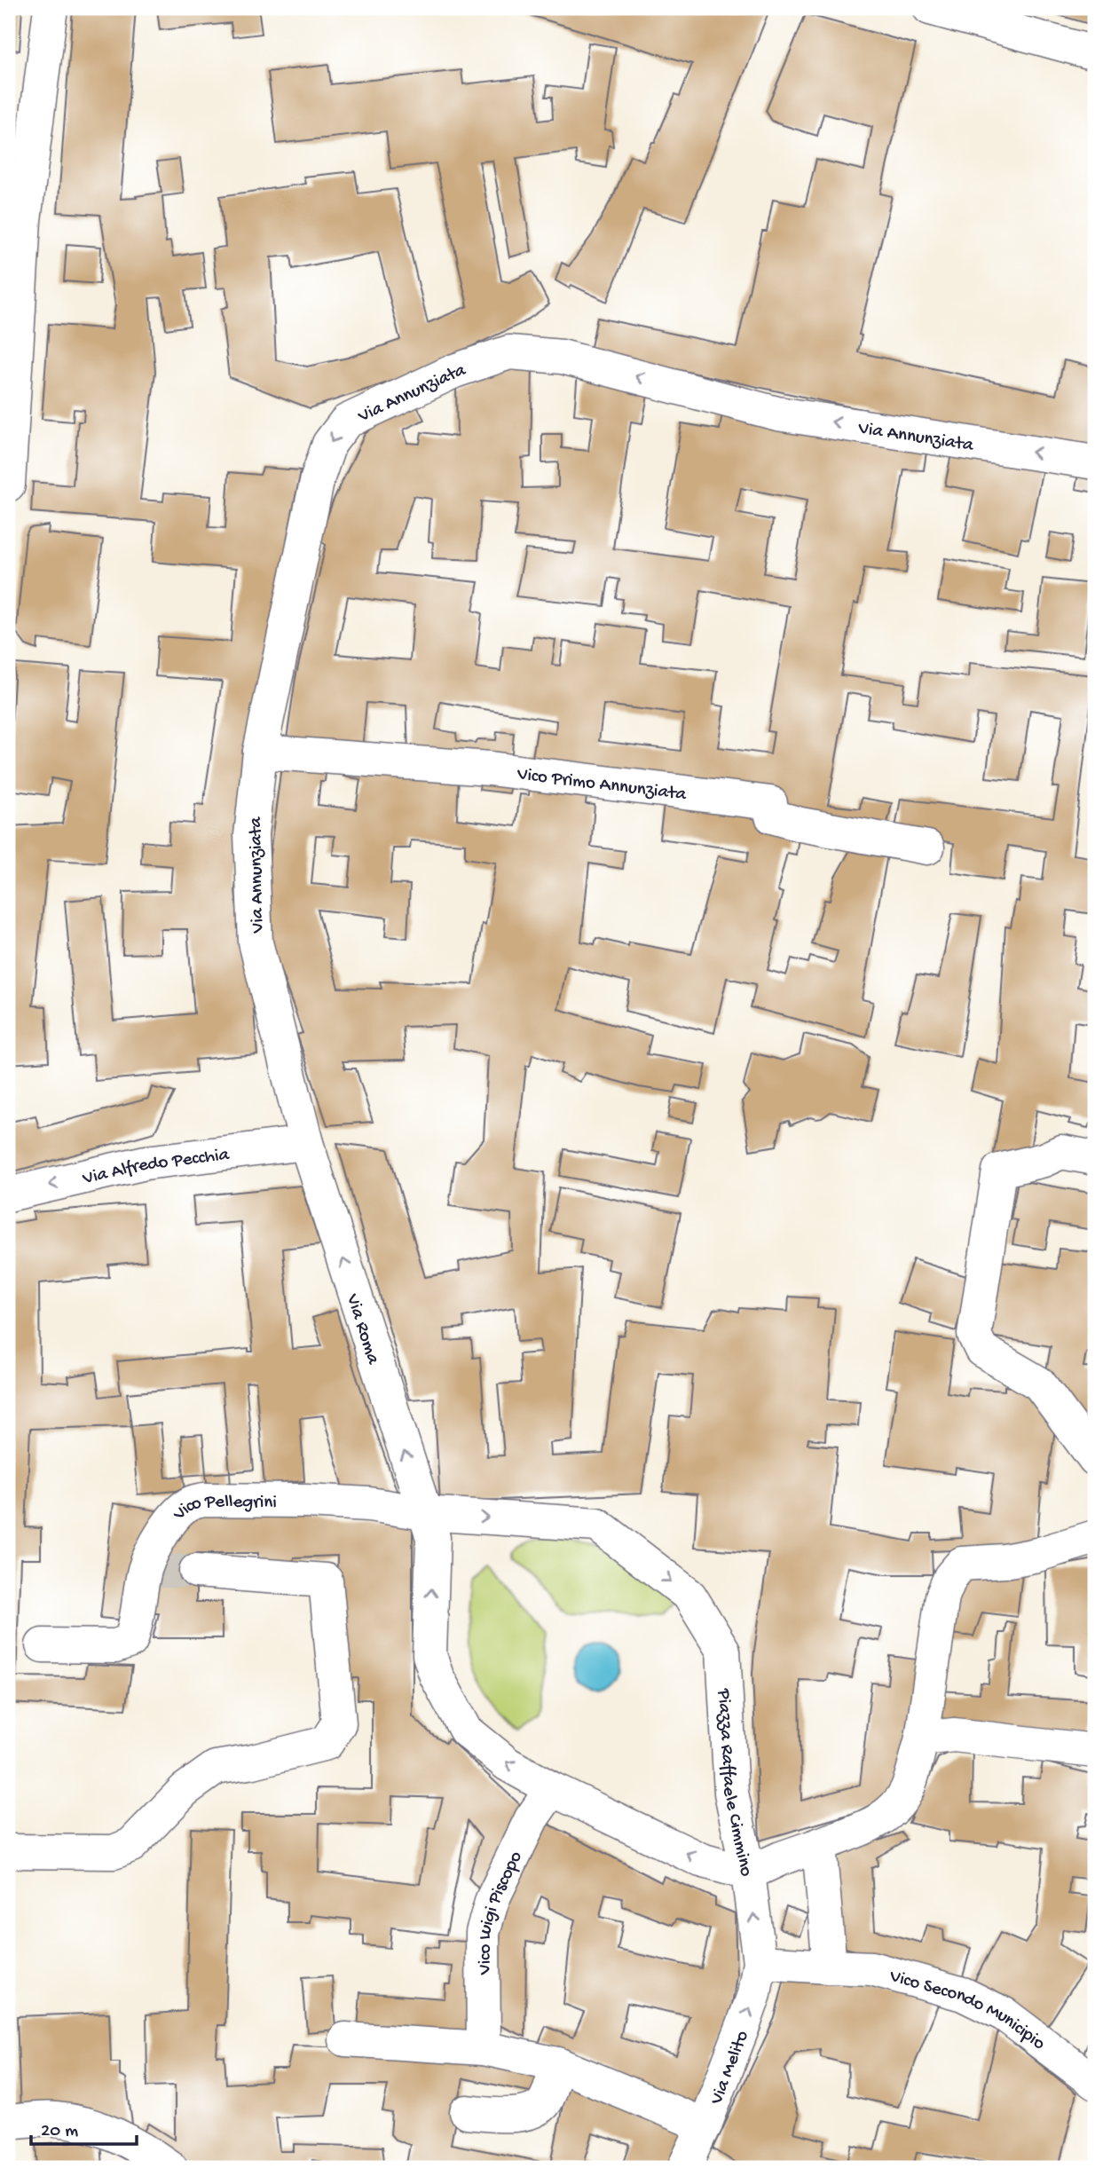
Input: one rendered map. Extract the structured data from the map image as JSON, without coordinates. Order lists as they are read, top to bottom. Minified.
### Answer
{"streets":{"street":["Via Annunziata","Vico Primo Annunziata","Via Alfredo Pecchia","Via Roma","Vico Pellegrini","Piazza Raffaele Cimmino","Vico Luigi Piscopo","Vico Secondo Municipio","Via Melito"]},"crossings":[["Via Annunziata","Vico Primo Annunziata"],["Via Annunziata","Via Alfredo Pecchia"],["Via Annunziata","Via Roma"],["Via Alfredo Pecchia","Via Roma"],["Via Roma","Vico Pellegrini"],["Via Roma","Piazza Raffaele Cimmino"],["Vico Pellegrini","Piazza Raffaele Cimmino"],["Piazza Raffaele Cimmino","Vico Luigi Piscopo"],["Piazza Raffaele Cimmino","Via Melito"],["Vico Secondo Municipio","Via Melito"]],"one_way":["Via Alfredo Pecchia","Via Roma"],"scale_bar":"20 m"}
